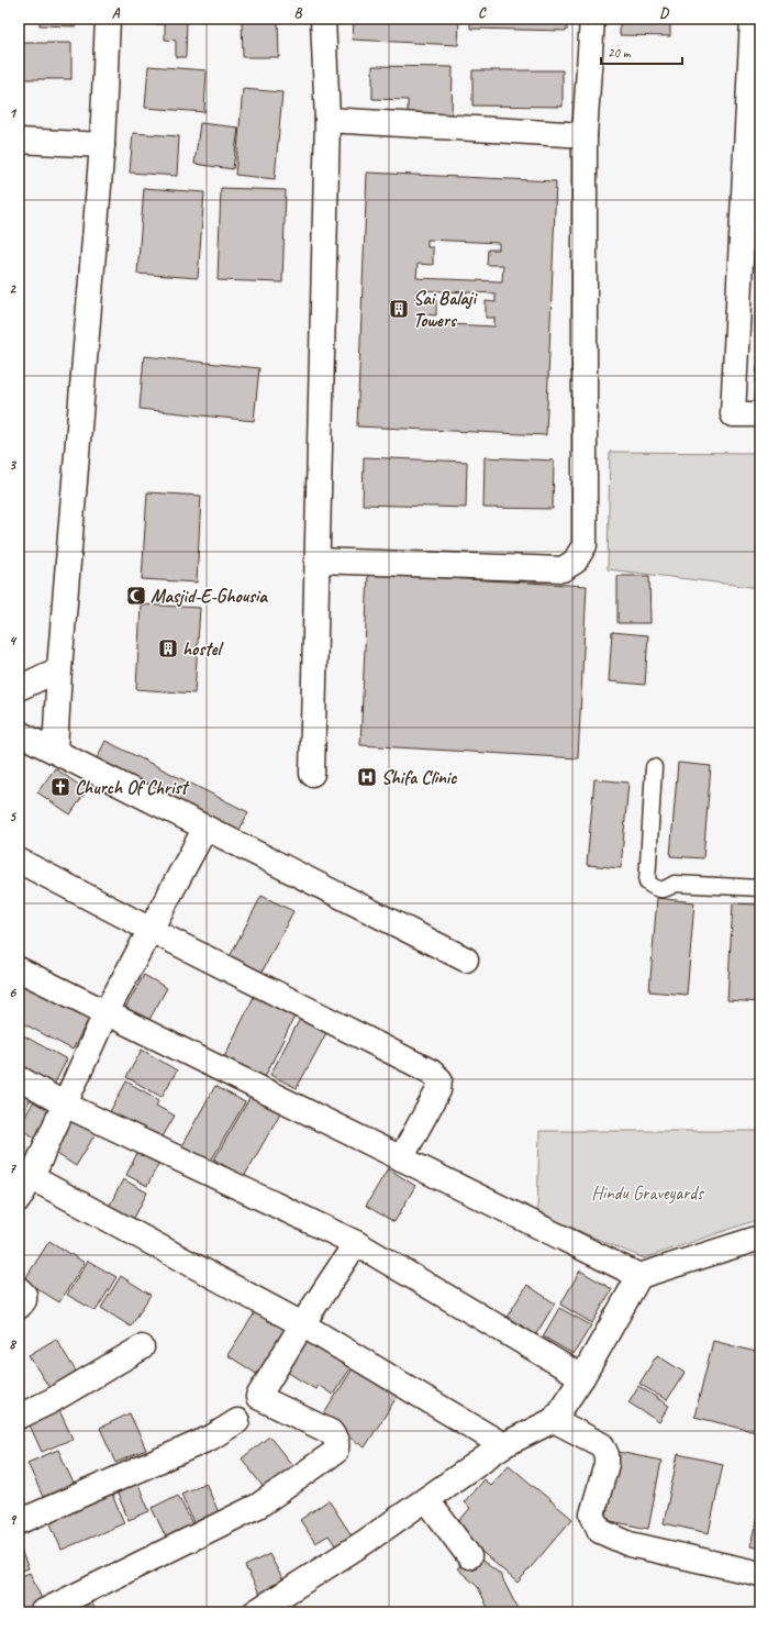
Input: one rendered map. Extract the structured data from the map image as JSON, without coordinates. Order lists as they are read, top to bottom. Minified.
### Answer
{"parks":["Hindu Graveyards"],"places":{"building":["Sai Balaji Towers","hostel"],"mosque":["Masjid-E-Ghousia"],"hospital":["Shifa Clinic"],"church":["Church Of Christ"]},"scale_bar":"20 m","grid":{"columns":["A","B","C","D"],"rows":["1","2","3","4","5","6","7","8","9"]}}
